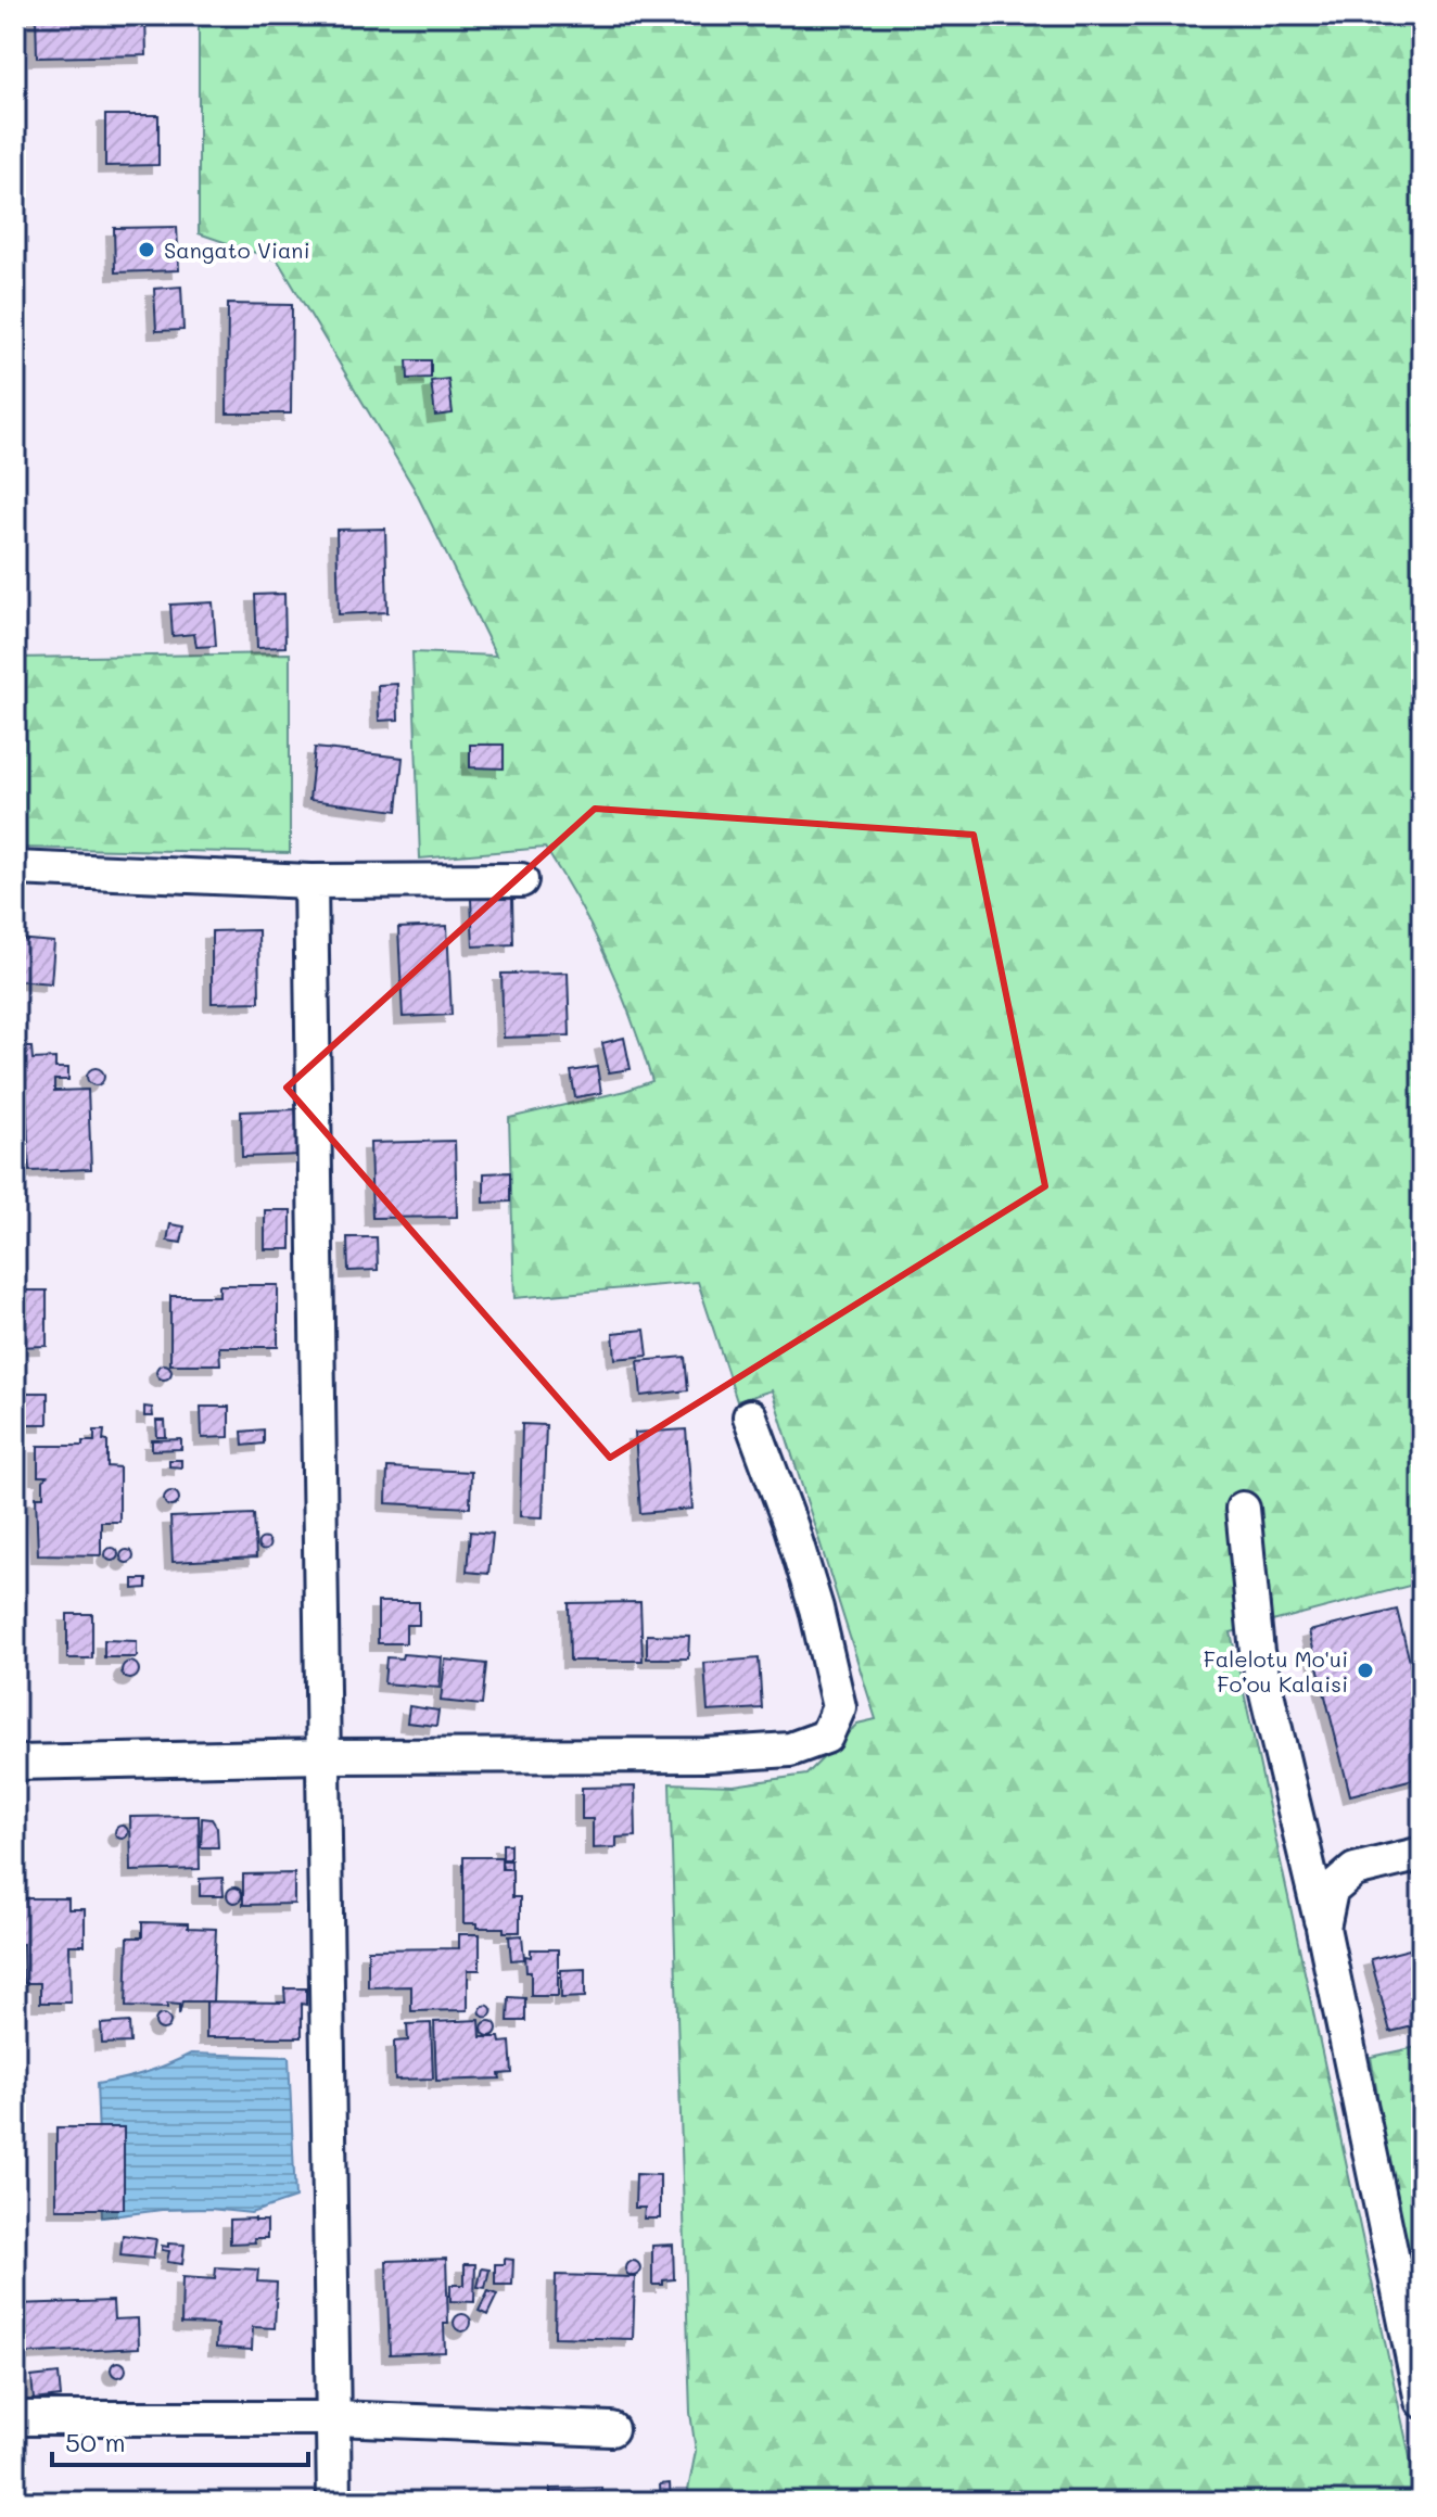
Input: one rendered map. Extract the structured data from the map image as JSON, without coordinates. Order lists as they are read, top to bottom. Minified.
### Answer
{"places":["Sangato Viani","Falelotu Mo'ui Fo'ou Kalaisi"],"scale_bar":"50 m"}
